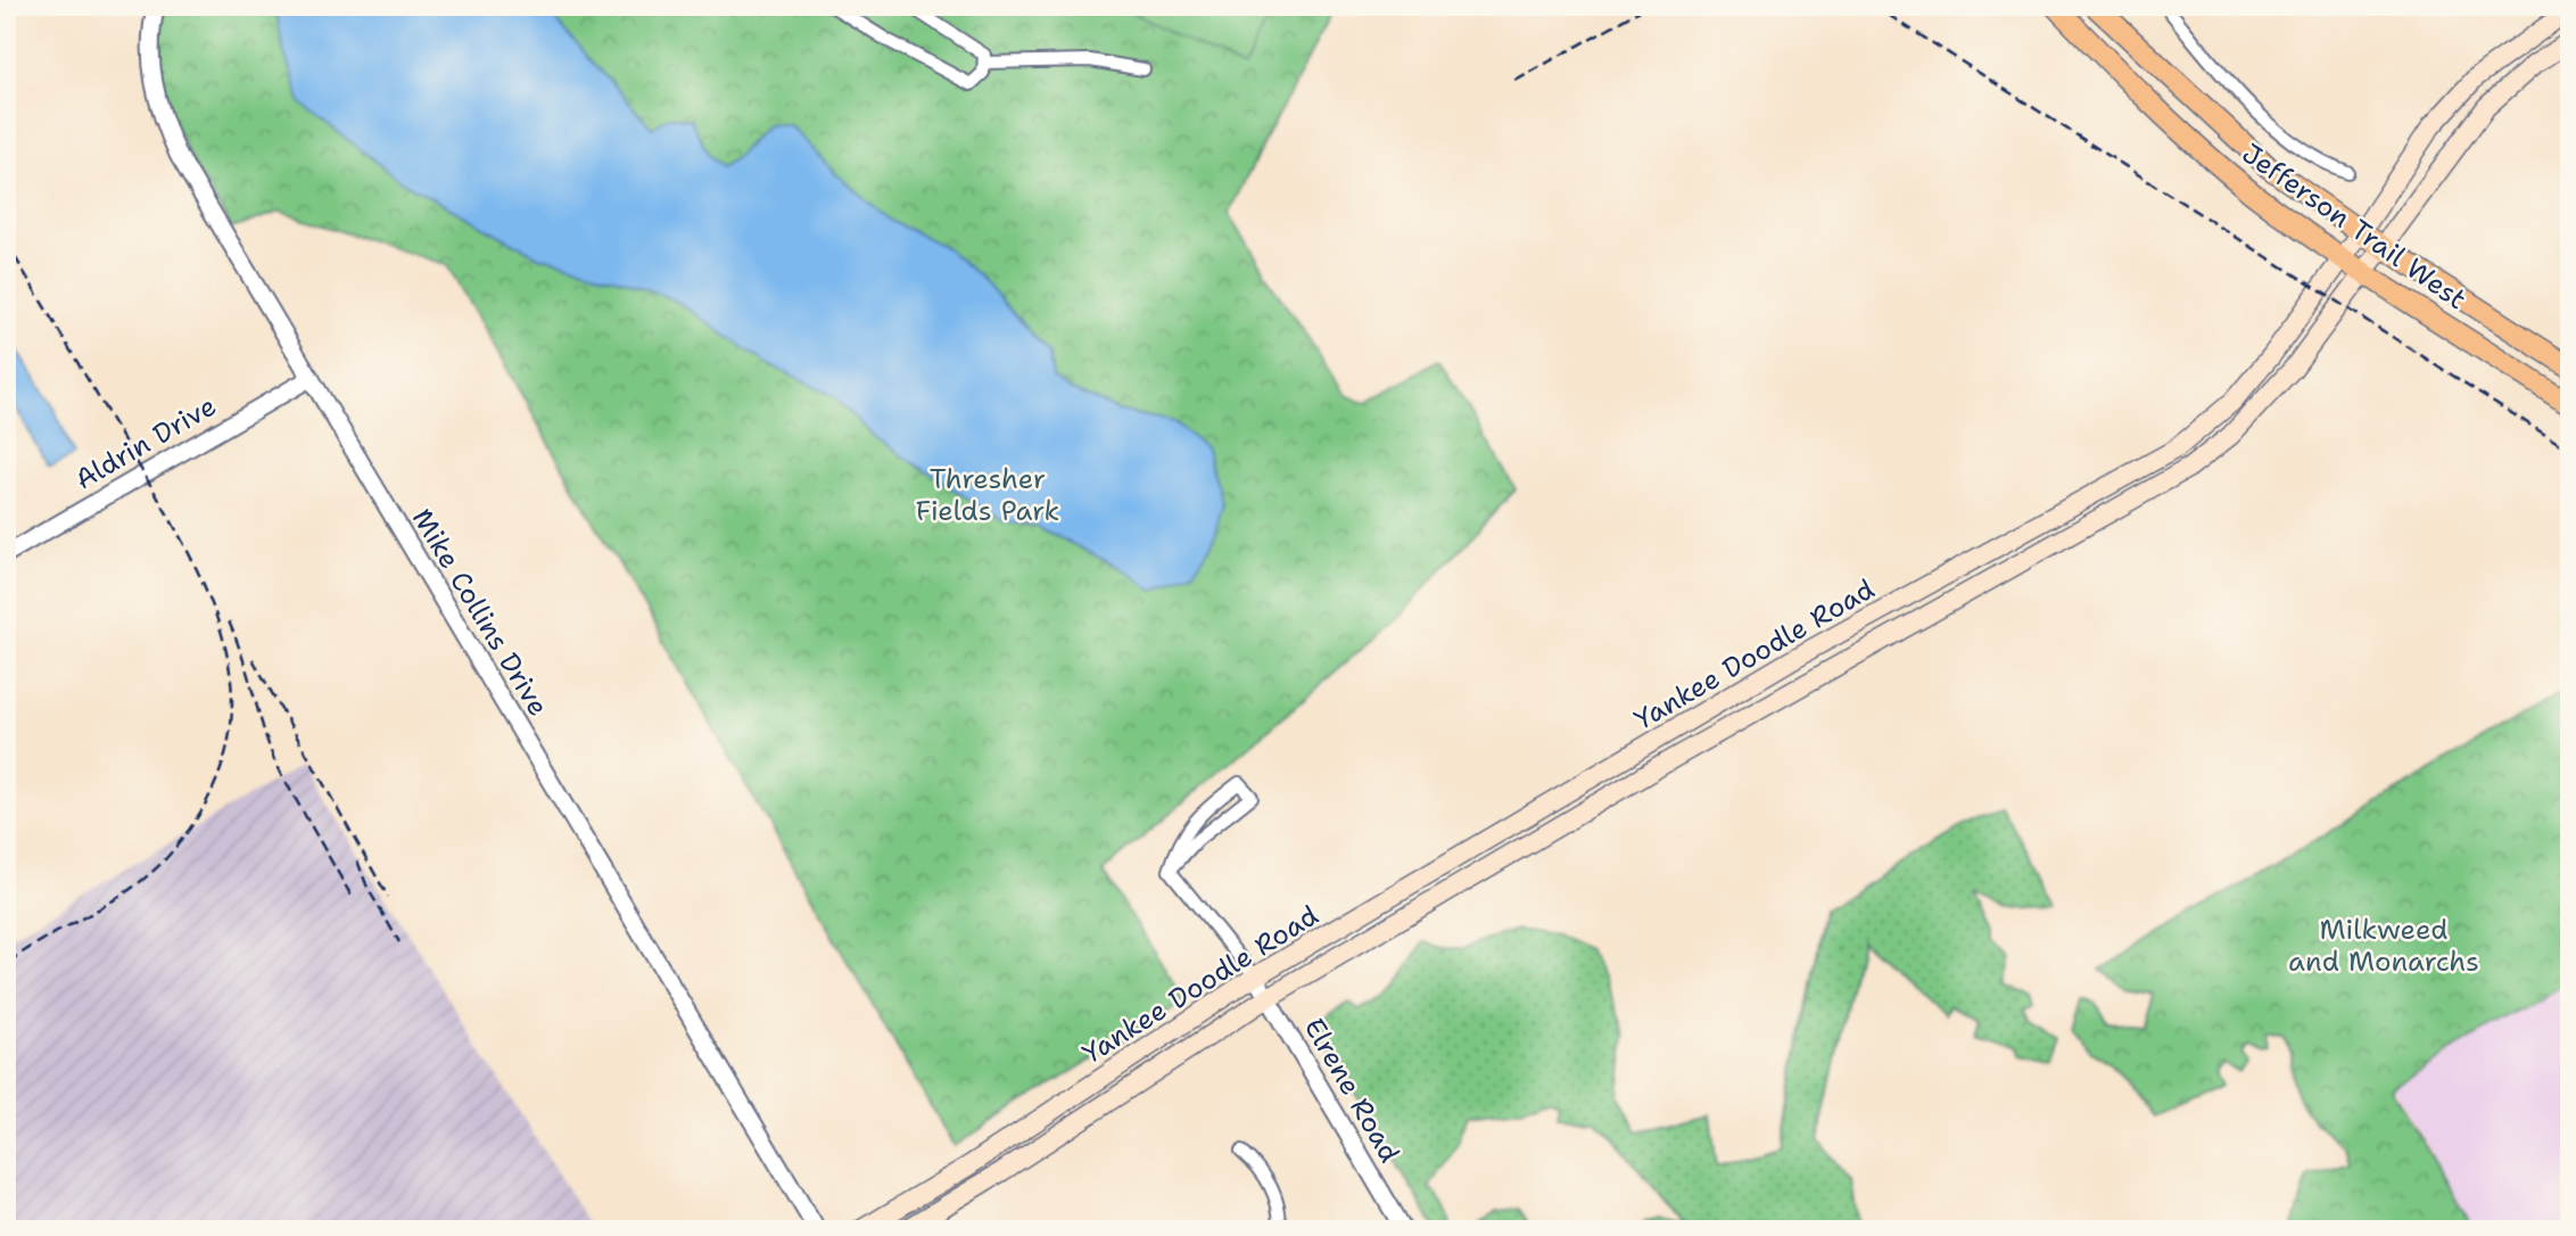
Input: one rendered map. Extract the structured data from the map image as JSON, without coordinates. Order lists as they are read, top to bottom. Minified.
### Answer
{"streets":{"main road":["Jefferson Trail West","Yankee Doodle Road"],"street":["Aldrin Drive","Mike Collins Drive","Elrene Road"]},"crossings":[["Jefferson Trail West","Yankee Doodle Road"],["Aldrin Drive","Mike Collins Drive"],["Yankee Doodle Road","Elrene Road"]],"parks":["Thresher Fields Park","Milkweed and Monarchs"]}
